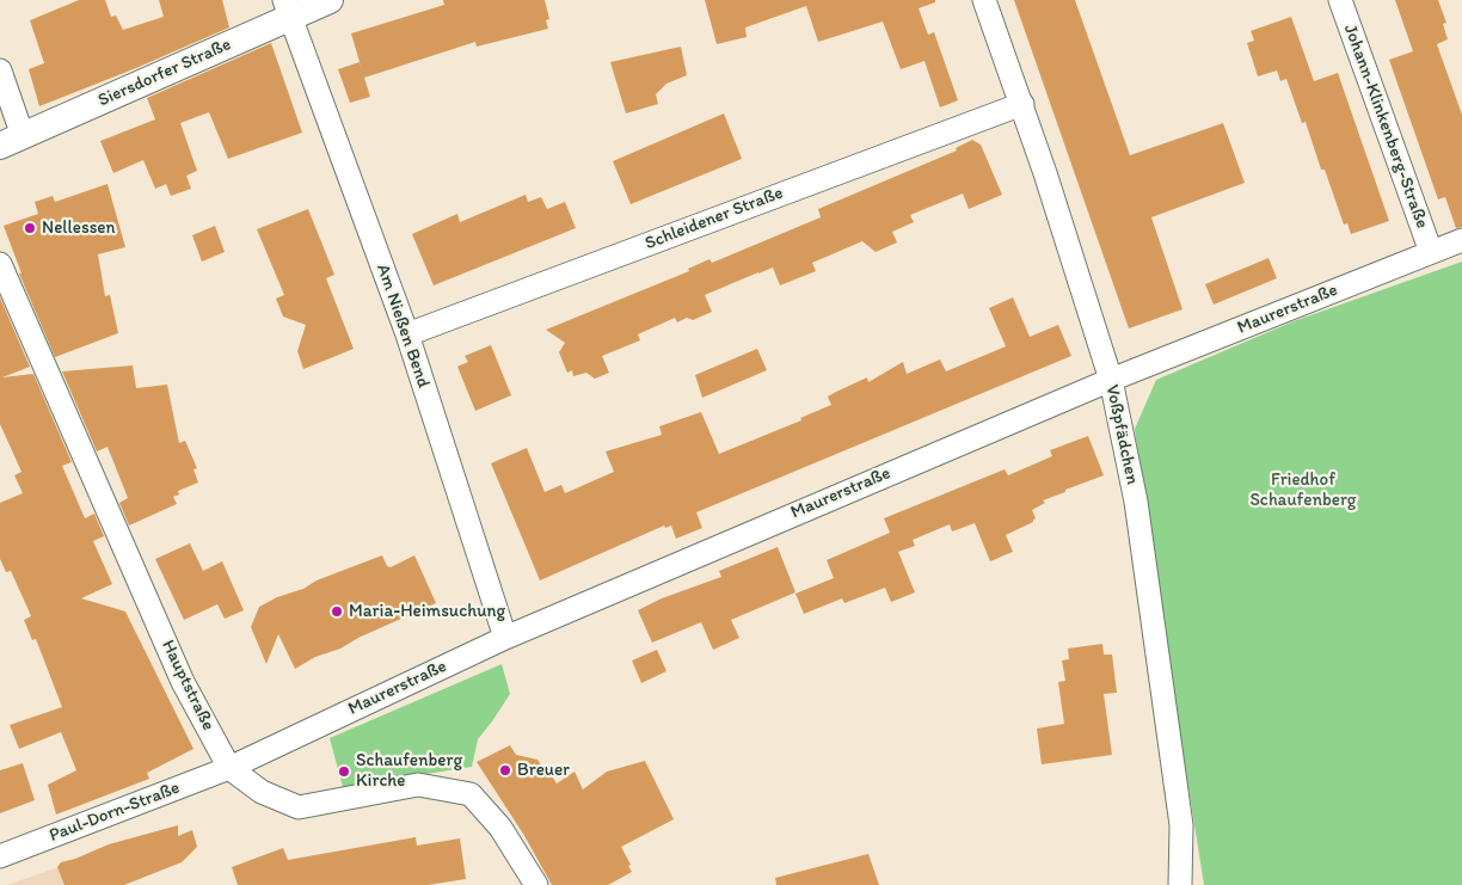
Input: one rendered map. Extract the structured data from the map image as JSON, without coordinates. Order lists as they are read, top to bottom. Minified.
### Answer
{"streets":{"street":["Siersdorfer Straße","Johann-Klinkenberg-Straße","Schleidener Straße","Maurerstraße","Am Nießen Bend","Voßpfädchen","Hauptstraße","Paul-Dorn-Straße"]},"crossings":[["Siersdorfer Straße","Am Nießen Bend"],["Johann-Klinkenberg-Straße","Maurerstraße"],["Schleidener Straße","Am Nießen Bend"],["Schleidener Straße","Voßpfädchen"],["Maurerstraße","Am Nießen Bend"],["Maurerstraße","Voßpfädchen"],["Maurerstraße","Hauptstraße"],["Maurerstraße","Paul-Dorn-Straße"],["Hauptstraße","Paul-Dorn-Straße"]],"parks":["Friedhof Schaufenberg"],"places":["Nellessen","Maria-Heimsuchung","Breuer","Schaufenberg Kirche"]}
